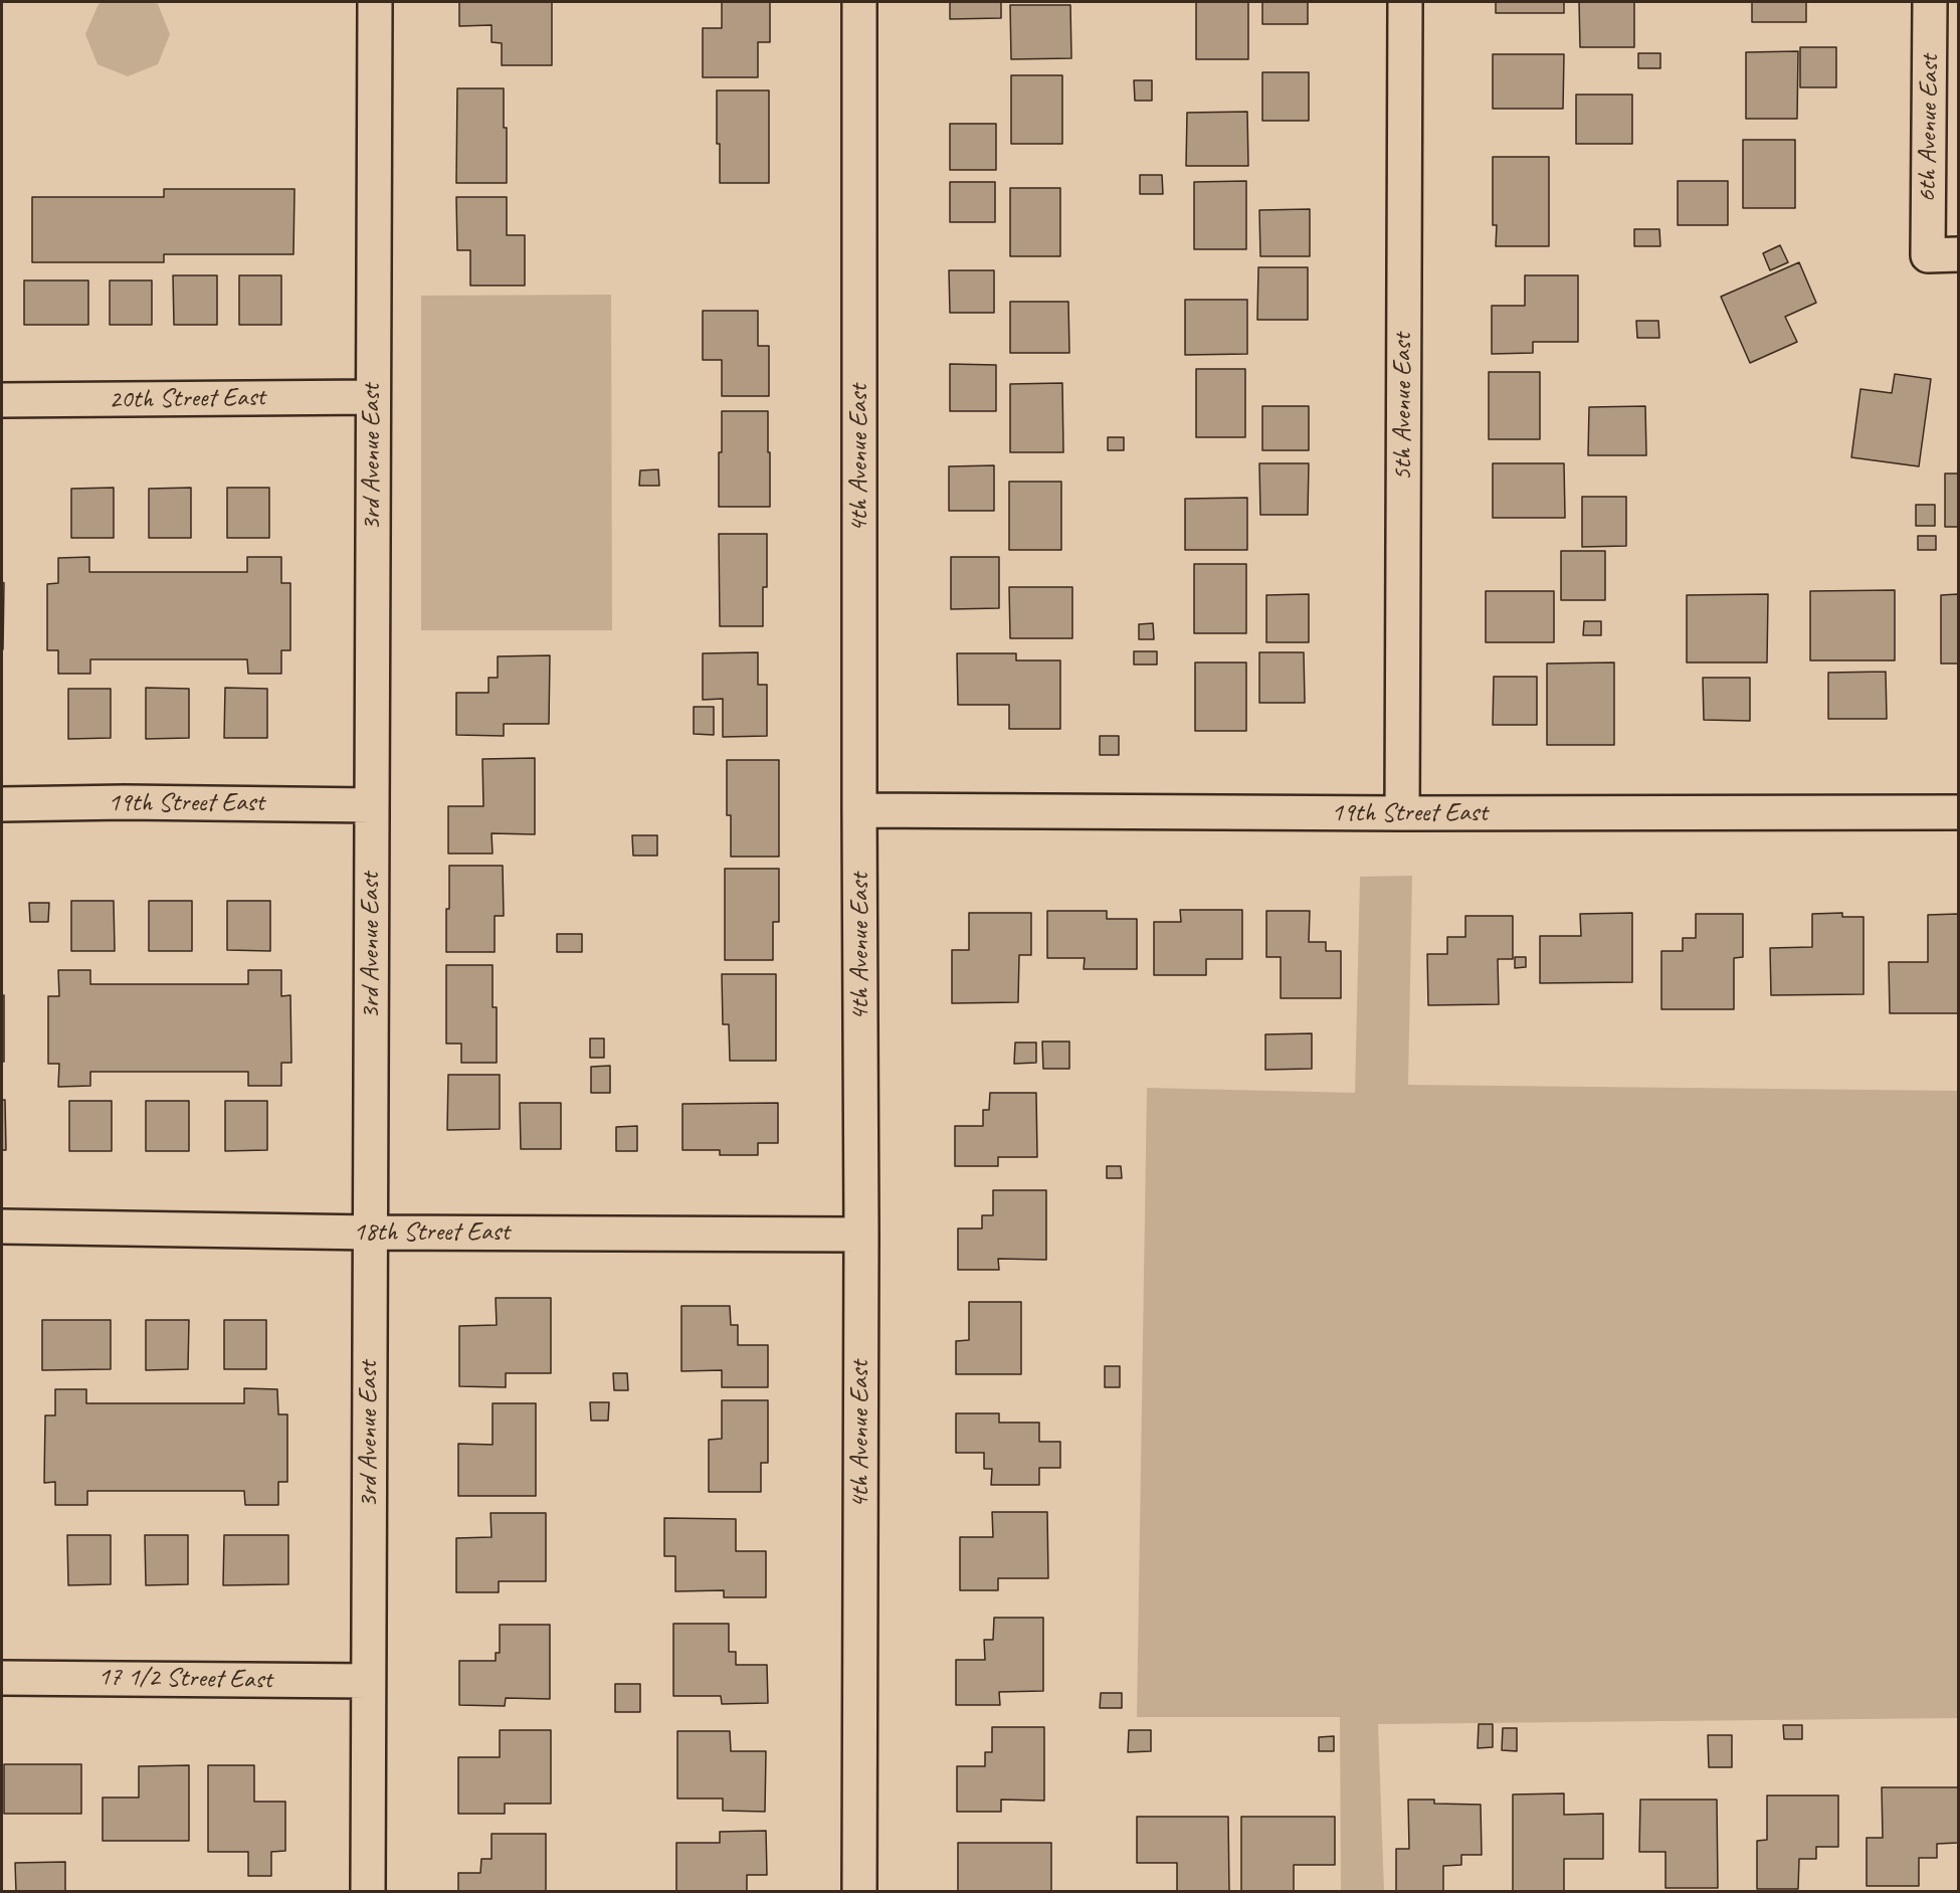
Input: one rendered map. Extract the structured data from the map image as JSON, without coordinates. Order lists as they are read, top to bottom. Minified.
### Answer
{"streets":{"street":["6th Avenue East","20th Street East","5th Avenue East","3rd Avenue East","4th Avenue East","19th Street East","18th Street East","17 1/2 Street East"]},"crossings":[["20th Street East","3rd Avenue East"],["5th Avenue East","19th Street East"],["3rd Avenue East","19th Street East"],["3rd Avenue East","18th Street East"],["3rd Avenue East","17 1/2 Street East"],["4th Avenue East","19th Street East"],["4th Avenue East","18th Street East"]]}
